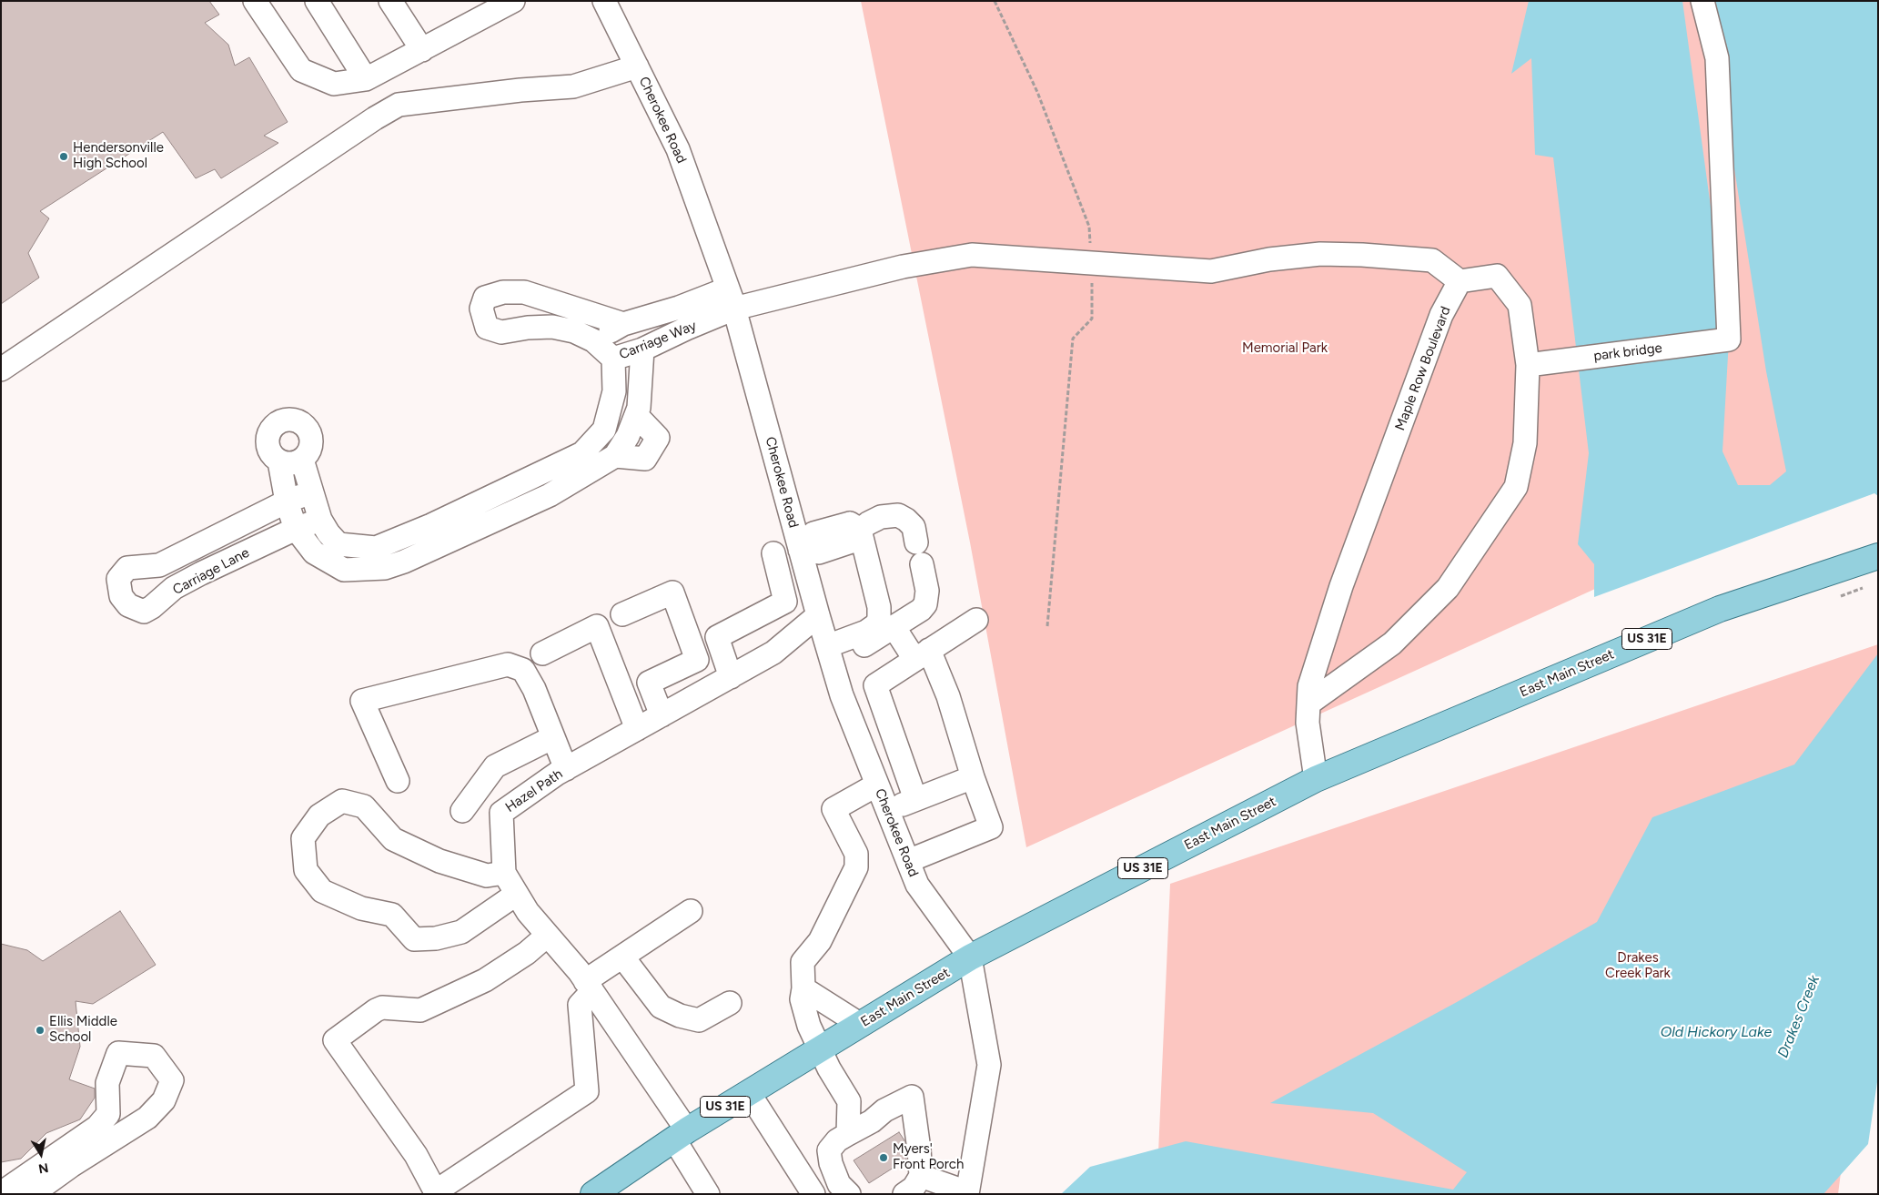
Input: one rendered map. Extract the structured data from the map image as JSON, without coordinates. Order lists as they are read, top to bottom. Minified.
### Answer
{"streets":{"main road":["US 31E","East Main Street"],"street":["Cherokee Road","Carriage Way","park bridge","Maple Row Boulevard","Carriage Lane","Hazel Path"]},"crossings":[["Cherokee Road","Carriage Way"],["Cherokee Road","East Main Street"],["Cherokee Road","Hazel Path"],["Maple Row Boulevard","East Main Street"],["East Main Street","Hazel Path"]],"water":["Drakes Creek","Old Hickory Lake"],"parks":["Memorial Park","Drakes Creek Park"],"places":["Hendersonville High School","Ellis Middle School","Myers' Front Porch"],"north":"bottom"}
